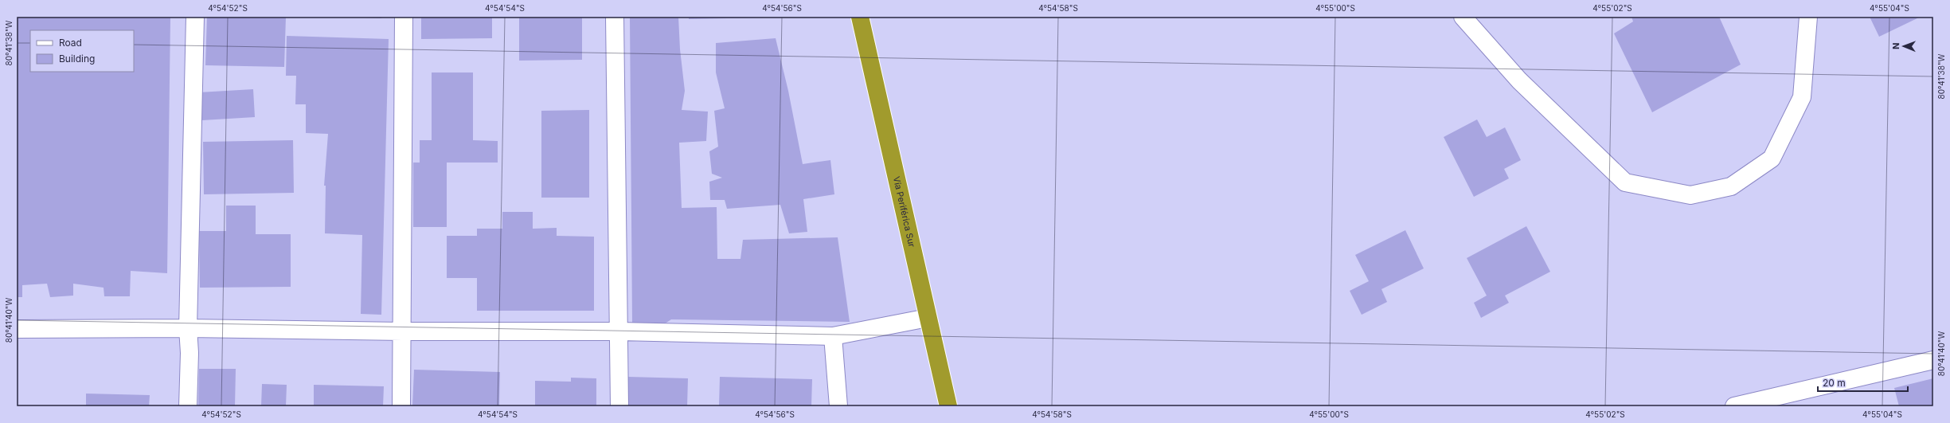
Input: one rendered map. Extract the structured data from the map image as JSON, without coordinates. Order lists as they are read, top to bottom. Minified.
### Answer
{"streets":{"highway":["Vía Periférica Sur"]},"legend":["Road","Building"],"scale_bar":"20 m","north":"left","coordinates":["4°54'52\"S","4°54'54\"S","4°54'56\"S","4°54'58\"S","4°55'00\"S","4°55'02\"S","4°55'04\"S","80°41'38\"W","80°41'40\"W"]}
